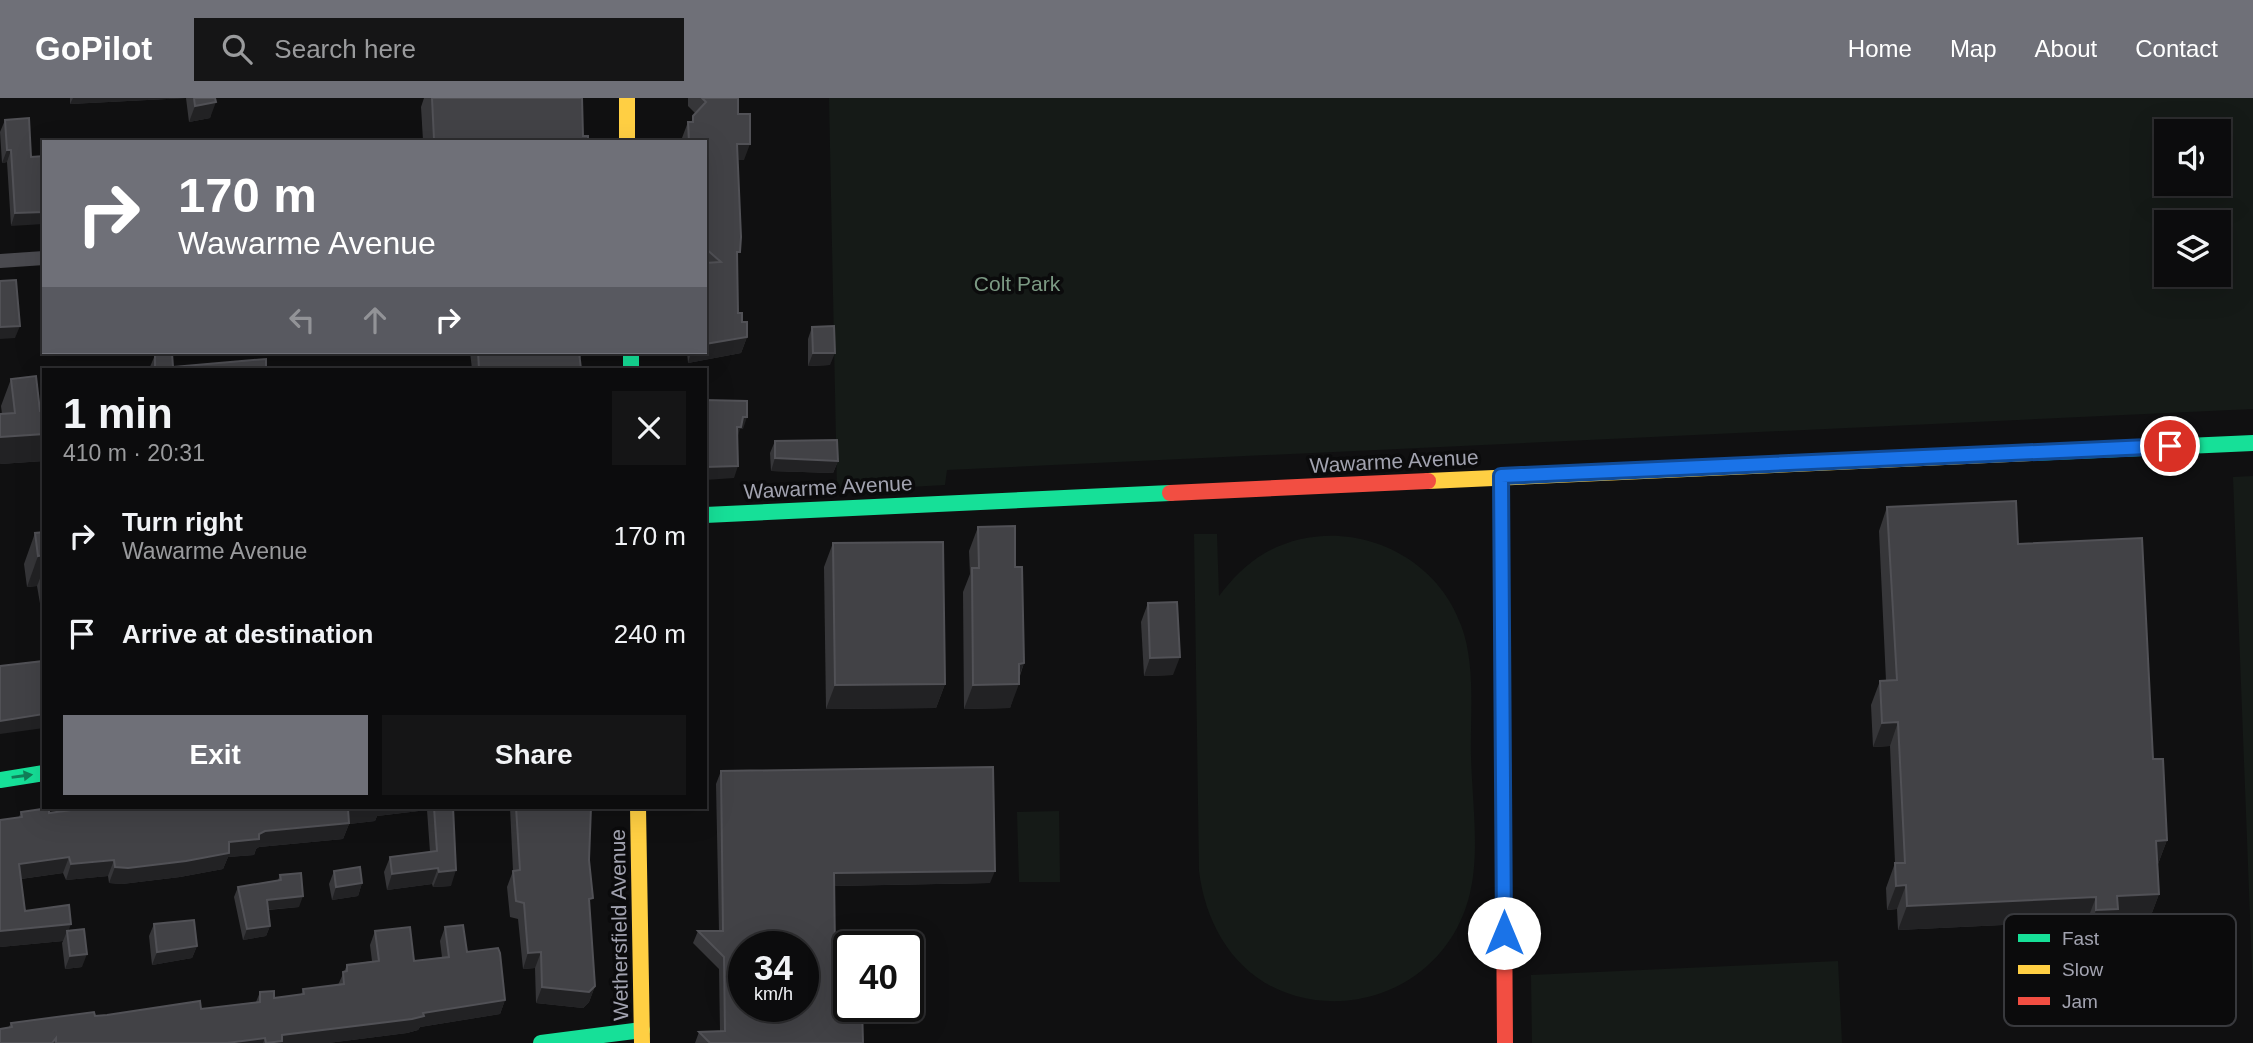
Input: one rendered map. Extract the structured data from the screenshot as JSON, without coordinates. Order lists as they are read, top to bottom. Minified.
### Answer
{"streets":{"street":["Wawarme Avenue","Wethersfield Avenue"]},"parks":["Colt Park"],"legend":["Fast","Slow","Jam"],"page":{"header":"GoPilot","search":"Search here","nav":["Home","Map","About","Contact"],"turn":["170 m","Wawarme Avenue"],"heading":["1 min","410 m · 20:31"],"list":[{"name":"Turn right","note":"Wawarme Avenue","value":"170 m"},{"name":"Arrive at destination","value":"240 m"}],"buttons":["Exit","Share"],"speed":"34 km/h","limit":"40"}}
